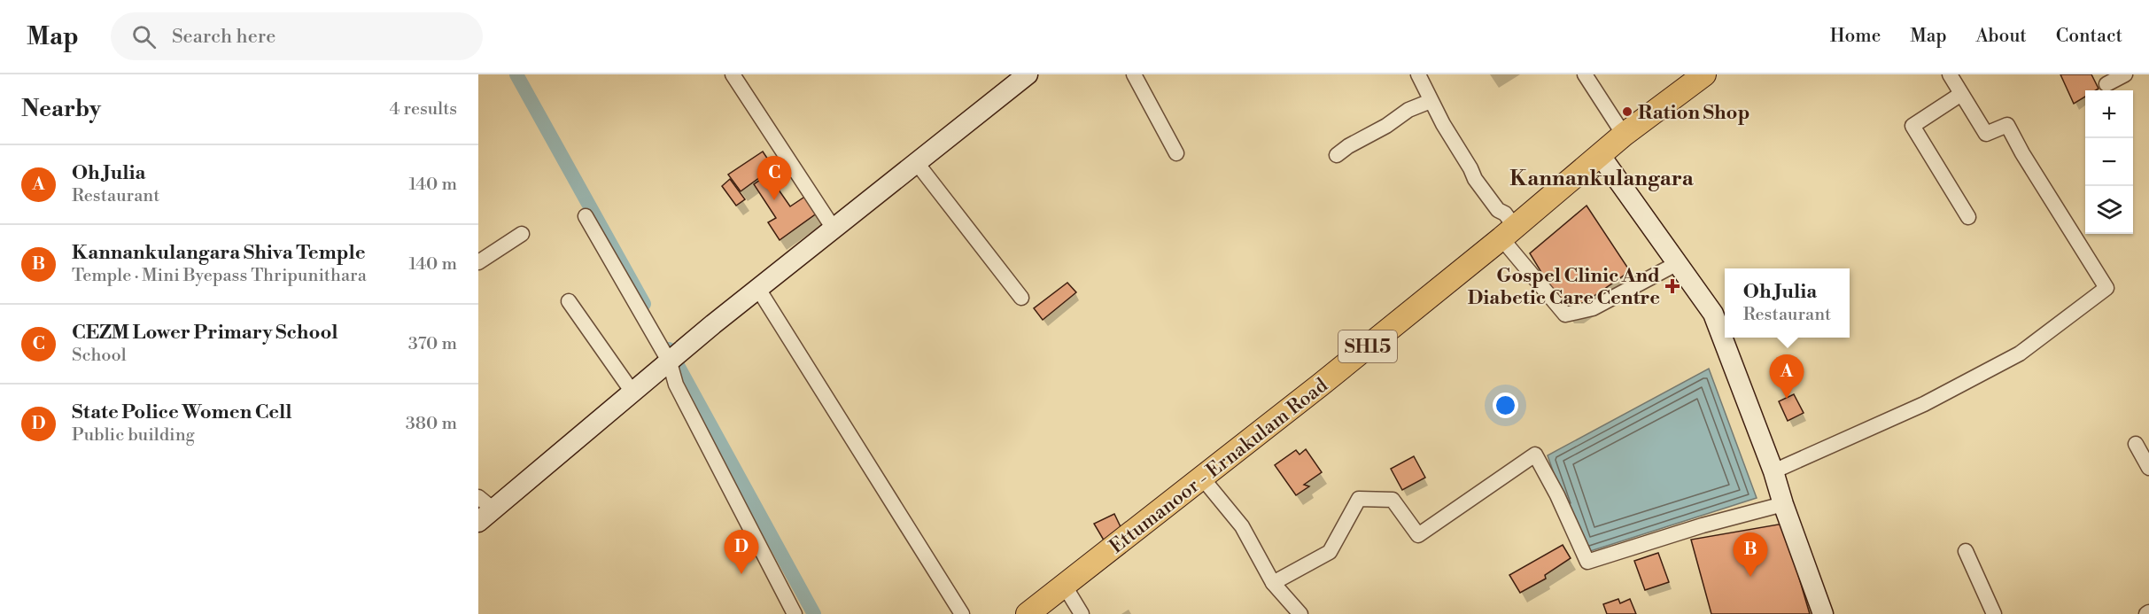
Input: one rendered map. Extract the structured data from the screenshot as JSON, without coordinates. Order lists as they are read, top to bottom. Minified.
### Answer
{"streets":{"main road":["SH15","Ettumanoor - Ernakulam Road"]},"districts":["Kannankulangara"],"places":{"other":["Ration Shop"],"health":["Gospel Clinic And Diabetic Care Centre"]},"page":{"header":"Map","search":"Search here","nav":["Home","Map","About","Contact"],"heading":["Nearby","4 results"],"map_buttons":["+","−"],"list":[{"mark":"A","name":"Oh Julia","note":"Restaurant","value":"140 m"},{"mark":"B","name":"Kannankulangara Shiva Temple","note":"Temple · Mini Byepass Thripunithara","value":"140 m"},{"mark":"C","name":"CEZM Lower Primary School","note":"School","value":"370 m"},{"mark":"D","name":"State Police Women Cell","note":"Public building","value":"380 m"}],"pins":["C","A","D","B"],"popup":["Oh Julia","Restaurant"]}}
